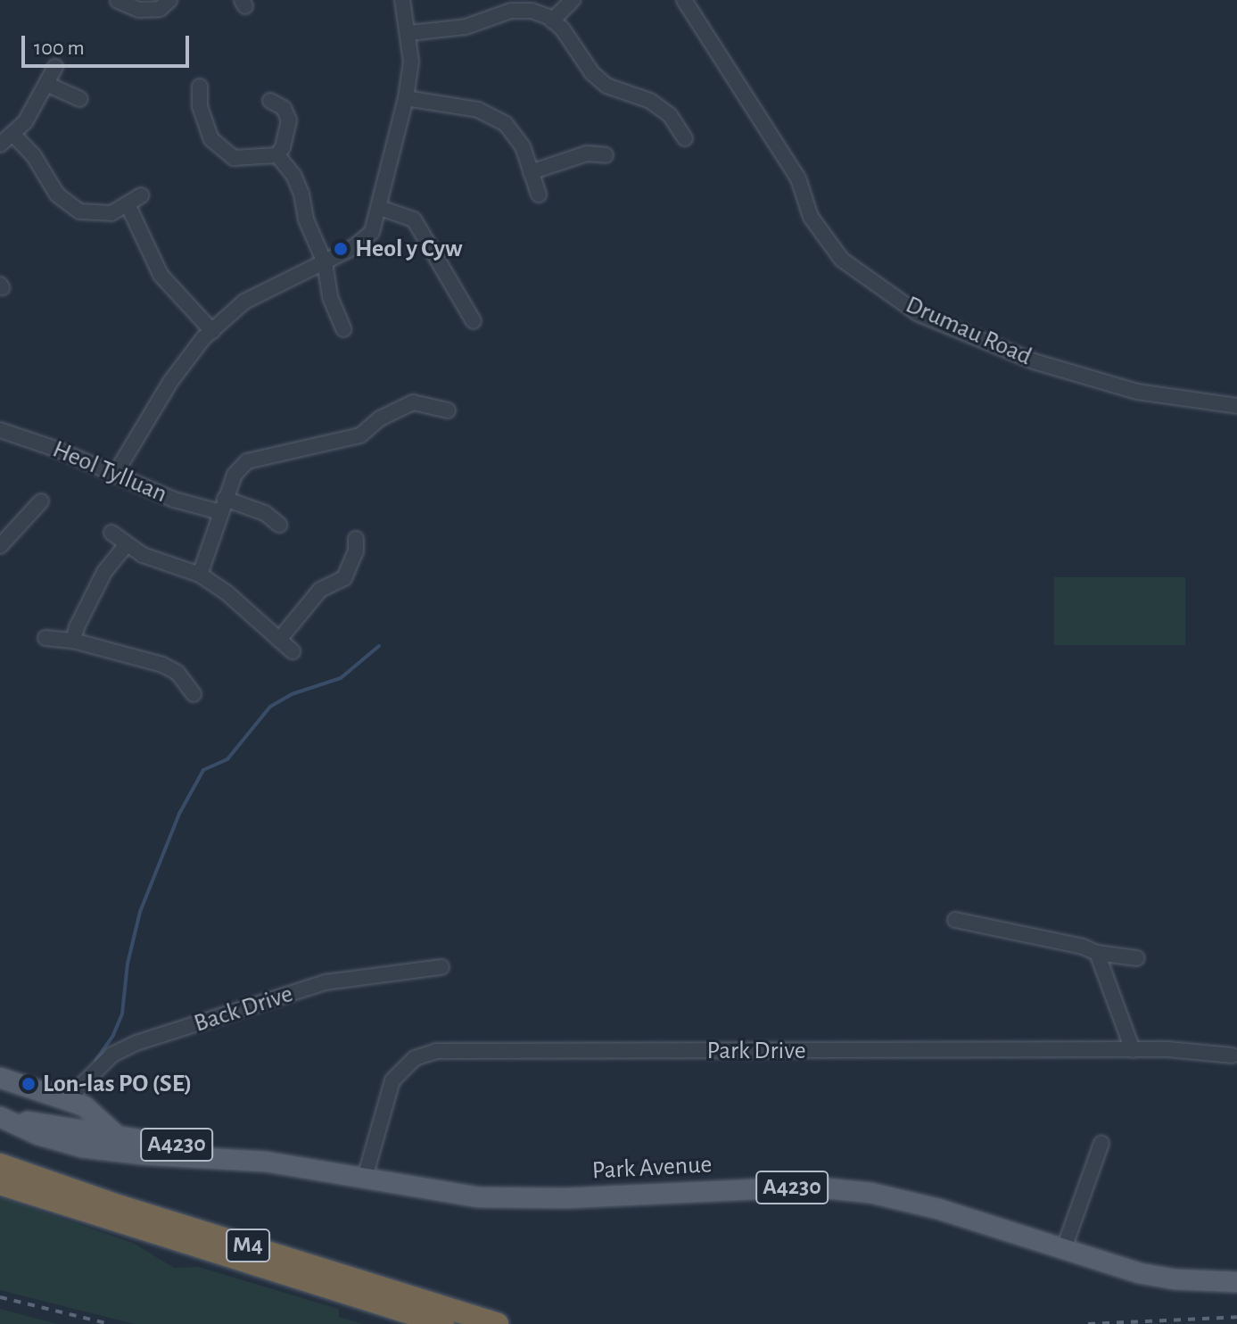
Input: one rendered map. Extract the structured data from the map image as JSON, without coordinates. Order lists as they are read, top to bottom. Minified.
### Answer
{"streets":{"highway":["M4"],"main road":["A4230","Park Avenue"],"street":["Drumau Road","Heol Tylluan","Back Drive","Park Drive"]},"crossings":[["Park Drive","Park Avenue"],["A4230","Park Avenue"]],"places":["Heol y Cyw","Lon-las PO (SE)"],"scale_bar":"100 m"}
